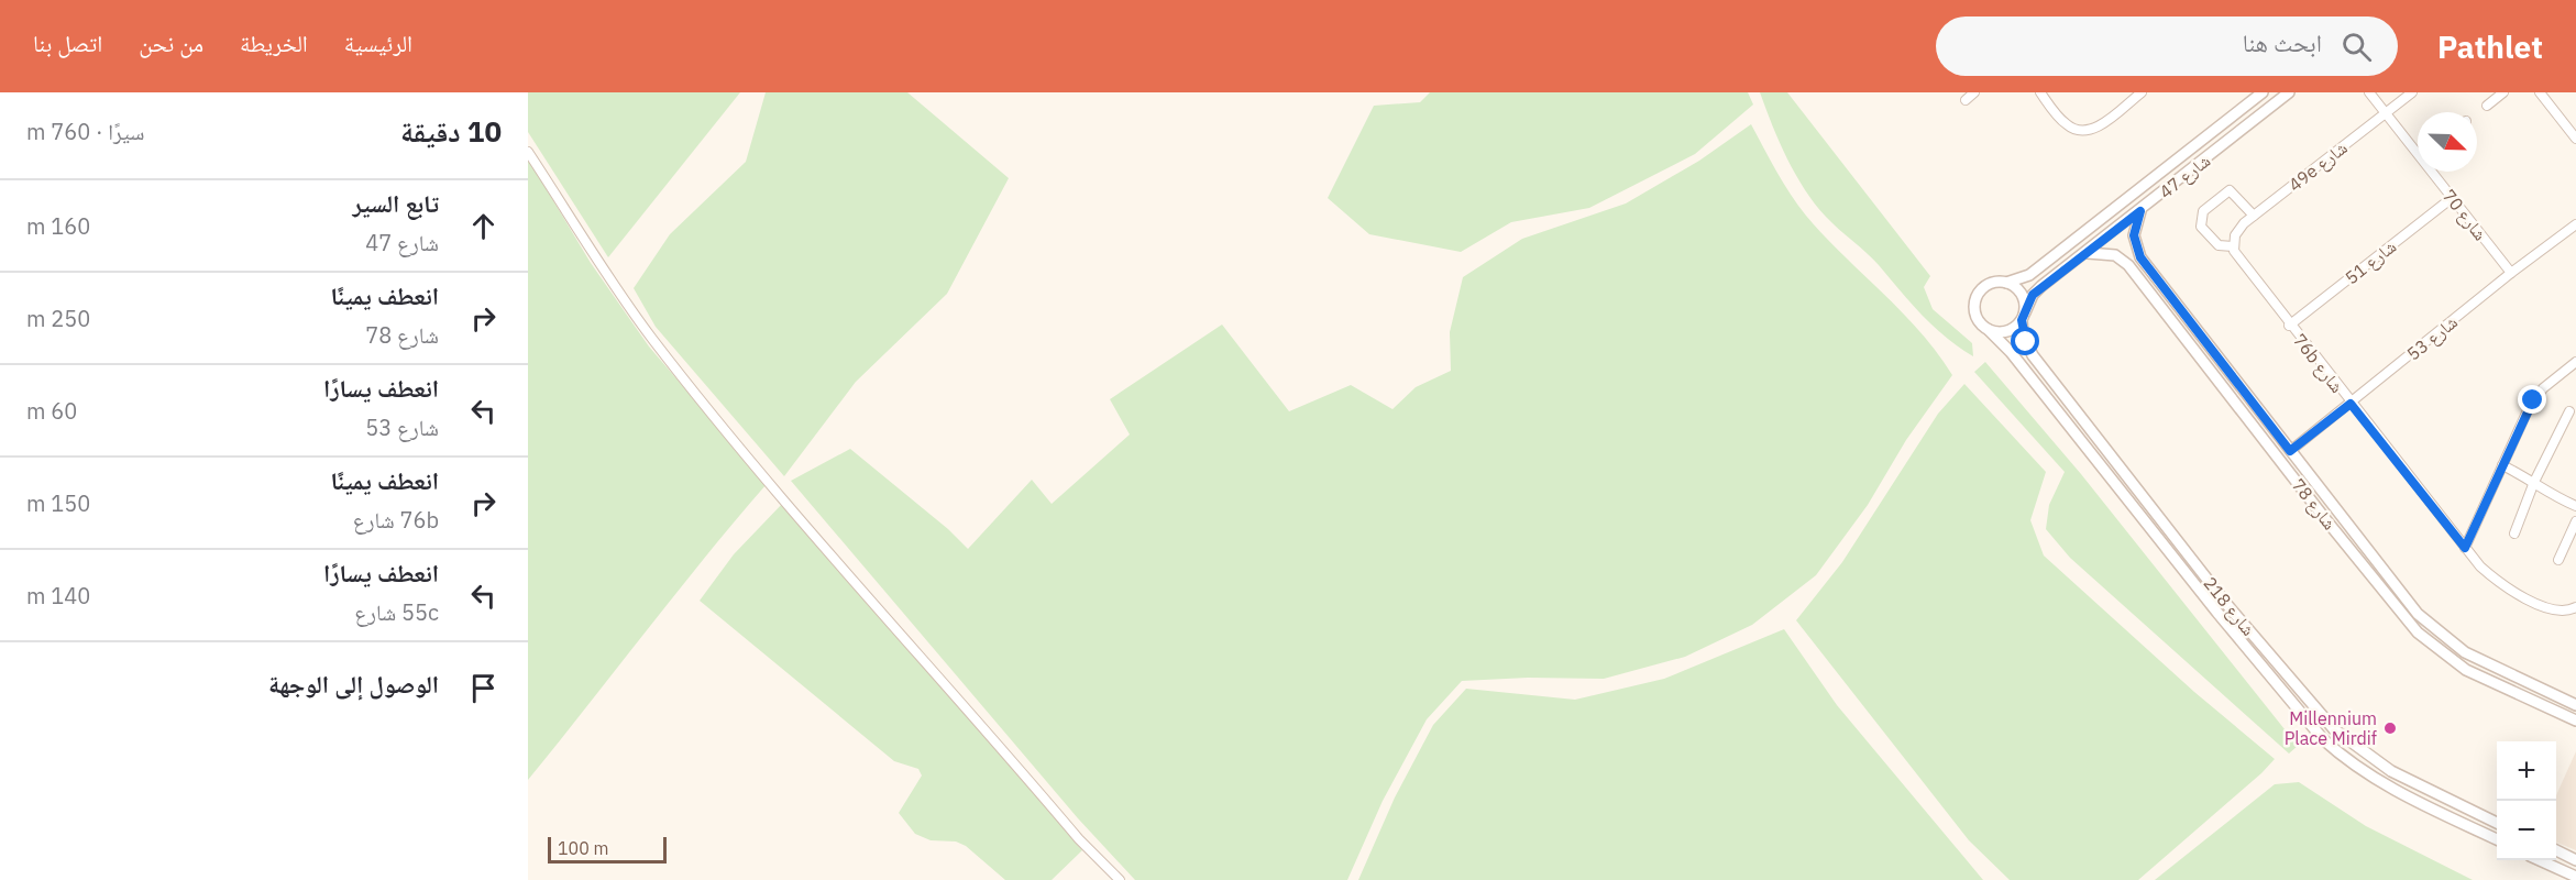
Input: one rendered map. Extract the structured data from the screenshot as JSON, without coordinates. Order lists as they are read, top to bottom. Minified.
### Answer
{"streets":{"street":["49e شارع","شارع 47","شارع 70","شارع 51","شارع 53","76b شارع","شارع 78","شارع 218"]},"crossings":[["49e شارع","شارع 70"],["49e شارع","76b شارع"],["شارع 47","شارع 78"],["شارع 47","شارع 218"],["شارع 70","شارع 51"],["شارع 70","شارع 53"],["شارع 51","76b شارع"],["شارع 53","76b شارع"],["شارع 53","شارع 78"]],"places":["Millennium Place Mirdif"],"scale_bar":"100 m","north":"bottom right","page":{"header":"Pathlet","search":"ابحث هنا","nav":["الرئيسية","الخريطة","من نحن","اتصل بنا"],"heading":["10 دقيقة","سيرًا · 760 m"],"list":[["تابع السير","شارع 47","160 m"],["انعطف يمينًا","شارع 78","250 m"],["انعطف يسارًا","شارع 53","60 m"],["انعطف يمينًا","76b شارع","150 m"],["انعطف يسارًا","55c شارع","140 m"],"الوصول إلى الوجهة"],"map_buttons":["+","−"],"scale":"100 m"}}
